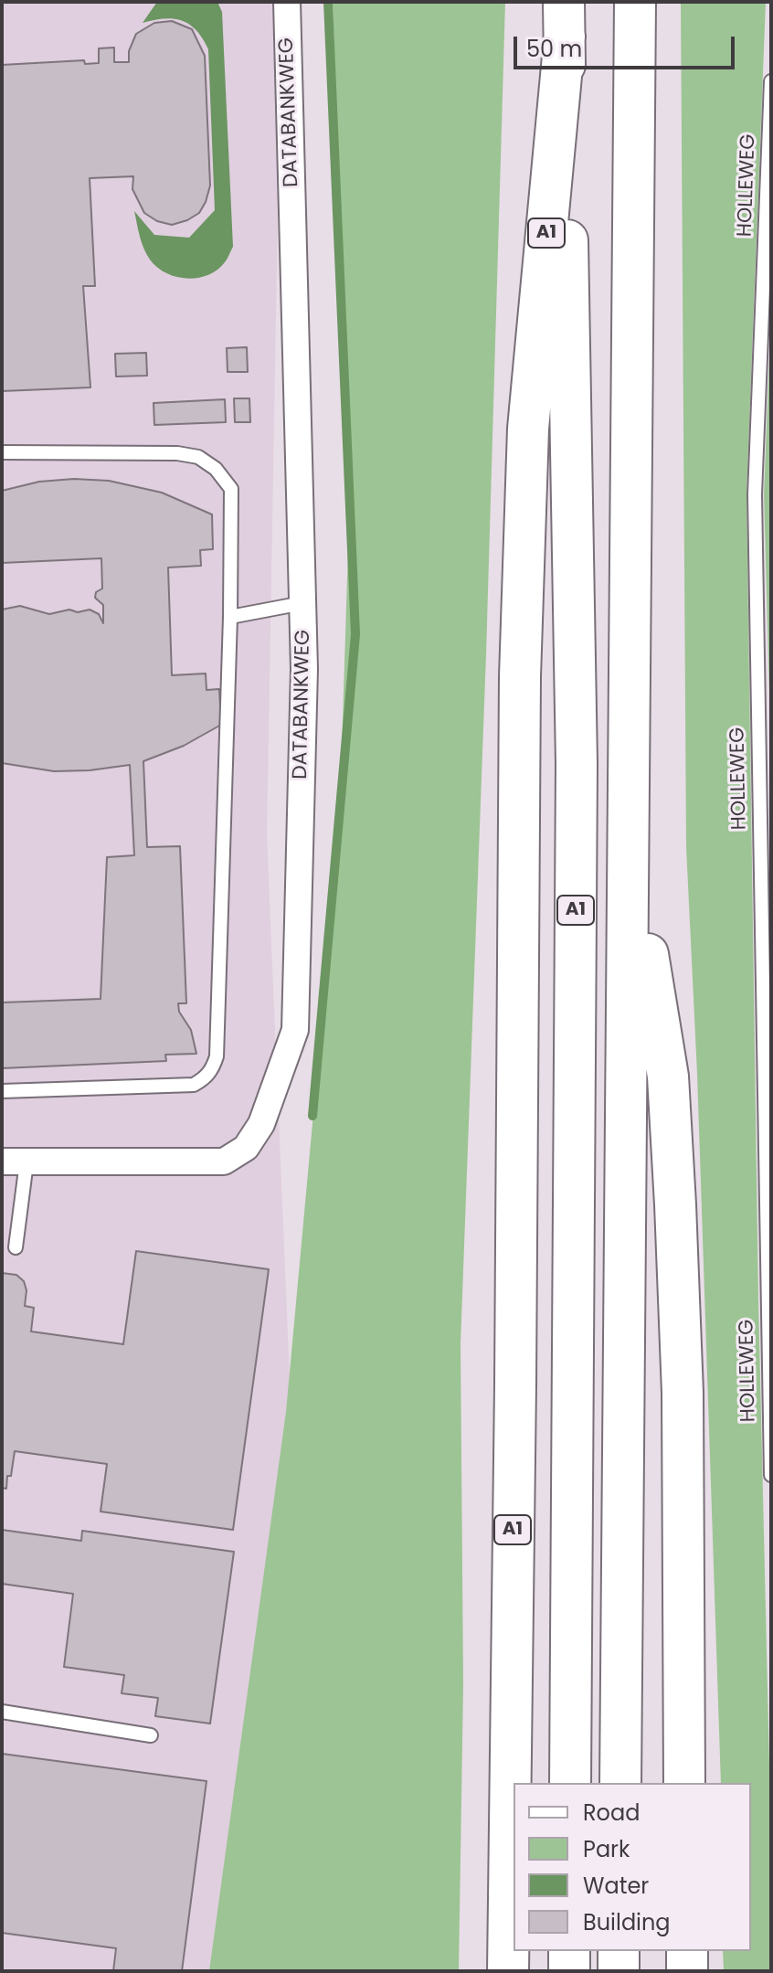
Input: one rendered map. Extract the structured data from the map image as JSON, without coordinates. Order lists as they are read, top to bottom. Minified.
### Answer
{"streets":{"highway":["A1"],"street":["DATABANKWEG"],"lane":["HOLLEWEG"]},"legend":["Road","Park","Water","Building"],"scale_bar":"50 m"}
